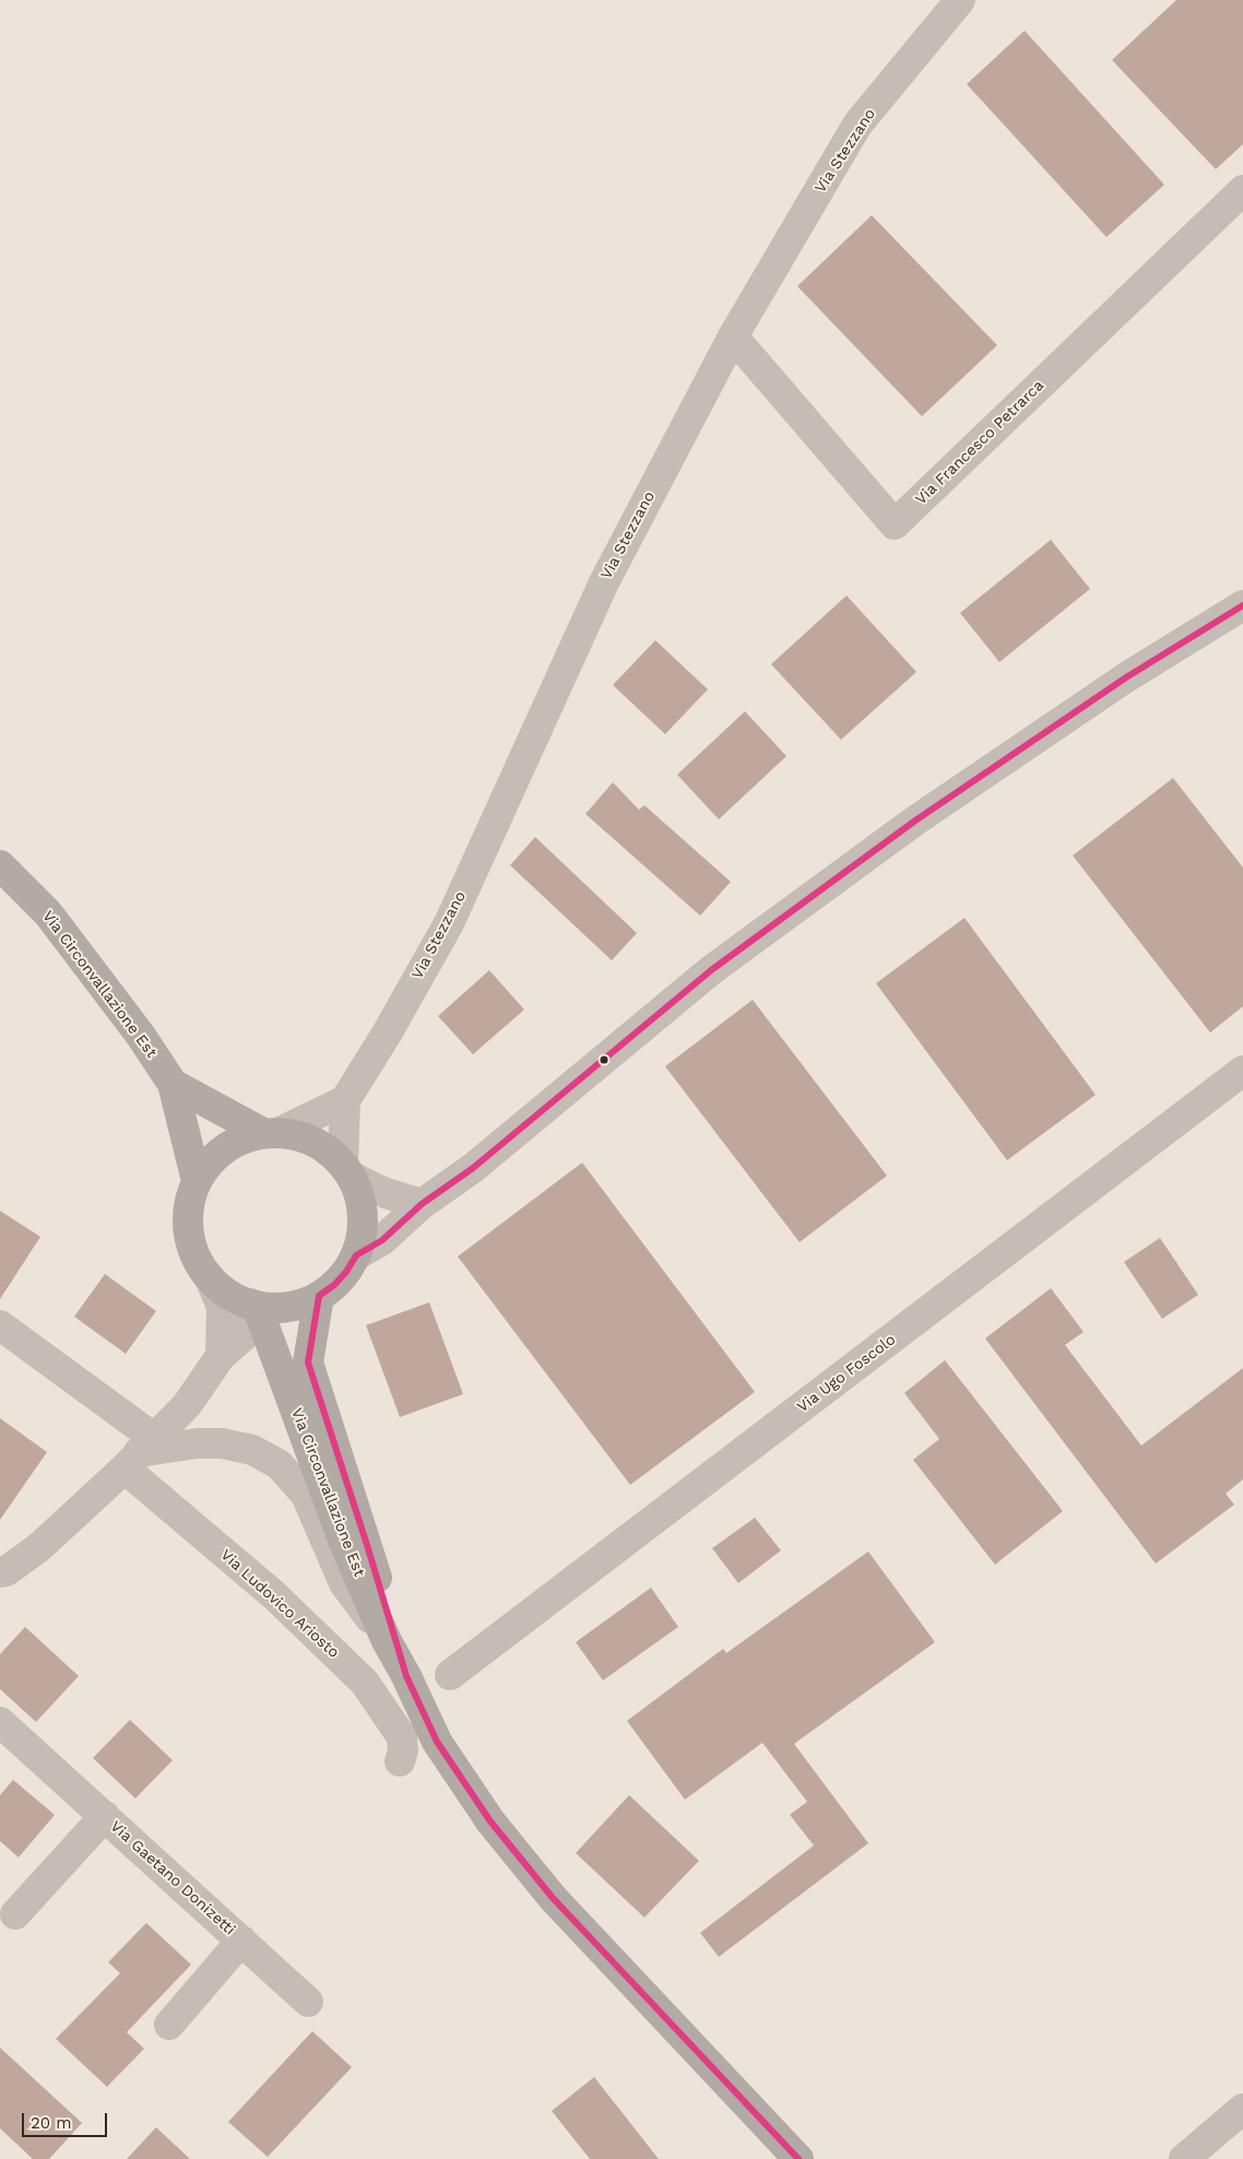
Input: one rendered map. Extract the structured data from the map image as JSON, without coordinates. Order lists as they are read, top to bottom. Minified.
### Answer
{"streets":{"main road":["Via Circonvallazione Est"],"street":["Via Stezzano","Via Francesco Petrarca","Via Ugo Foscolo","Via Ludovico Ariosto","Via Gaetano Donizetti"]},"crossings":[["Via Stezzano","Via Francesco Petrarca"],["Via Stezzano","Via Circonvallazione Est"]],"scale_bar":"20 m"}
